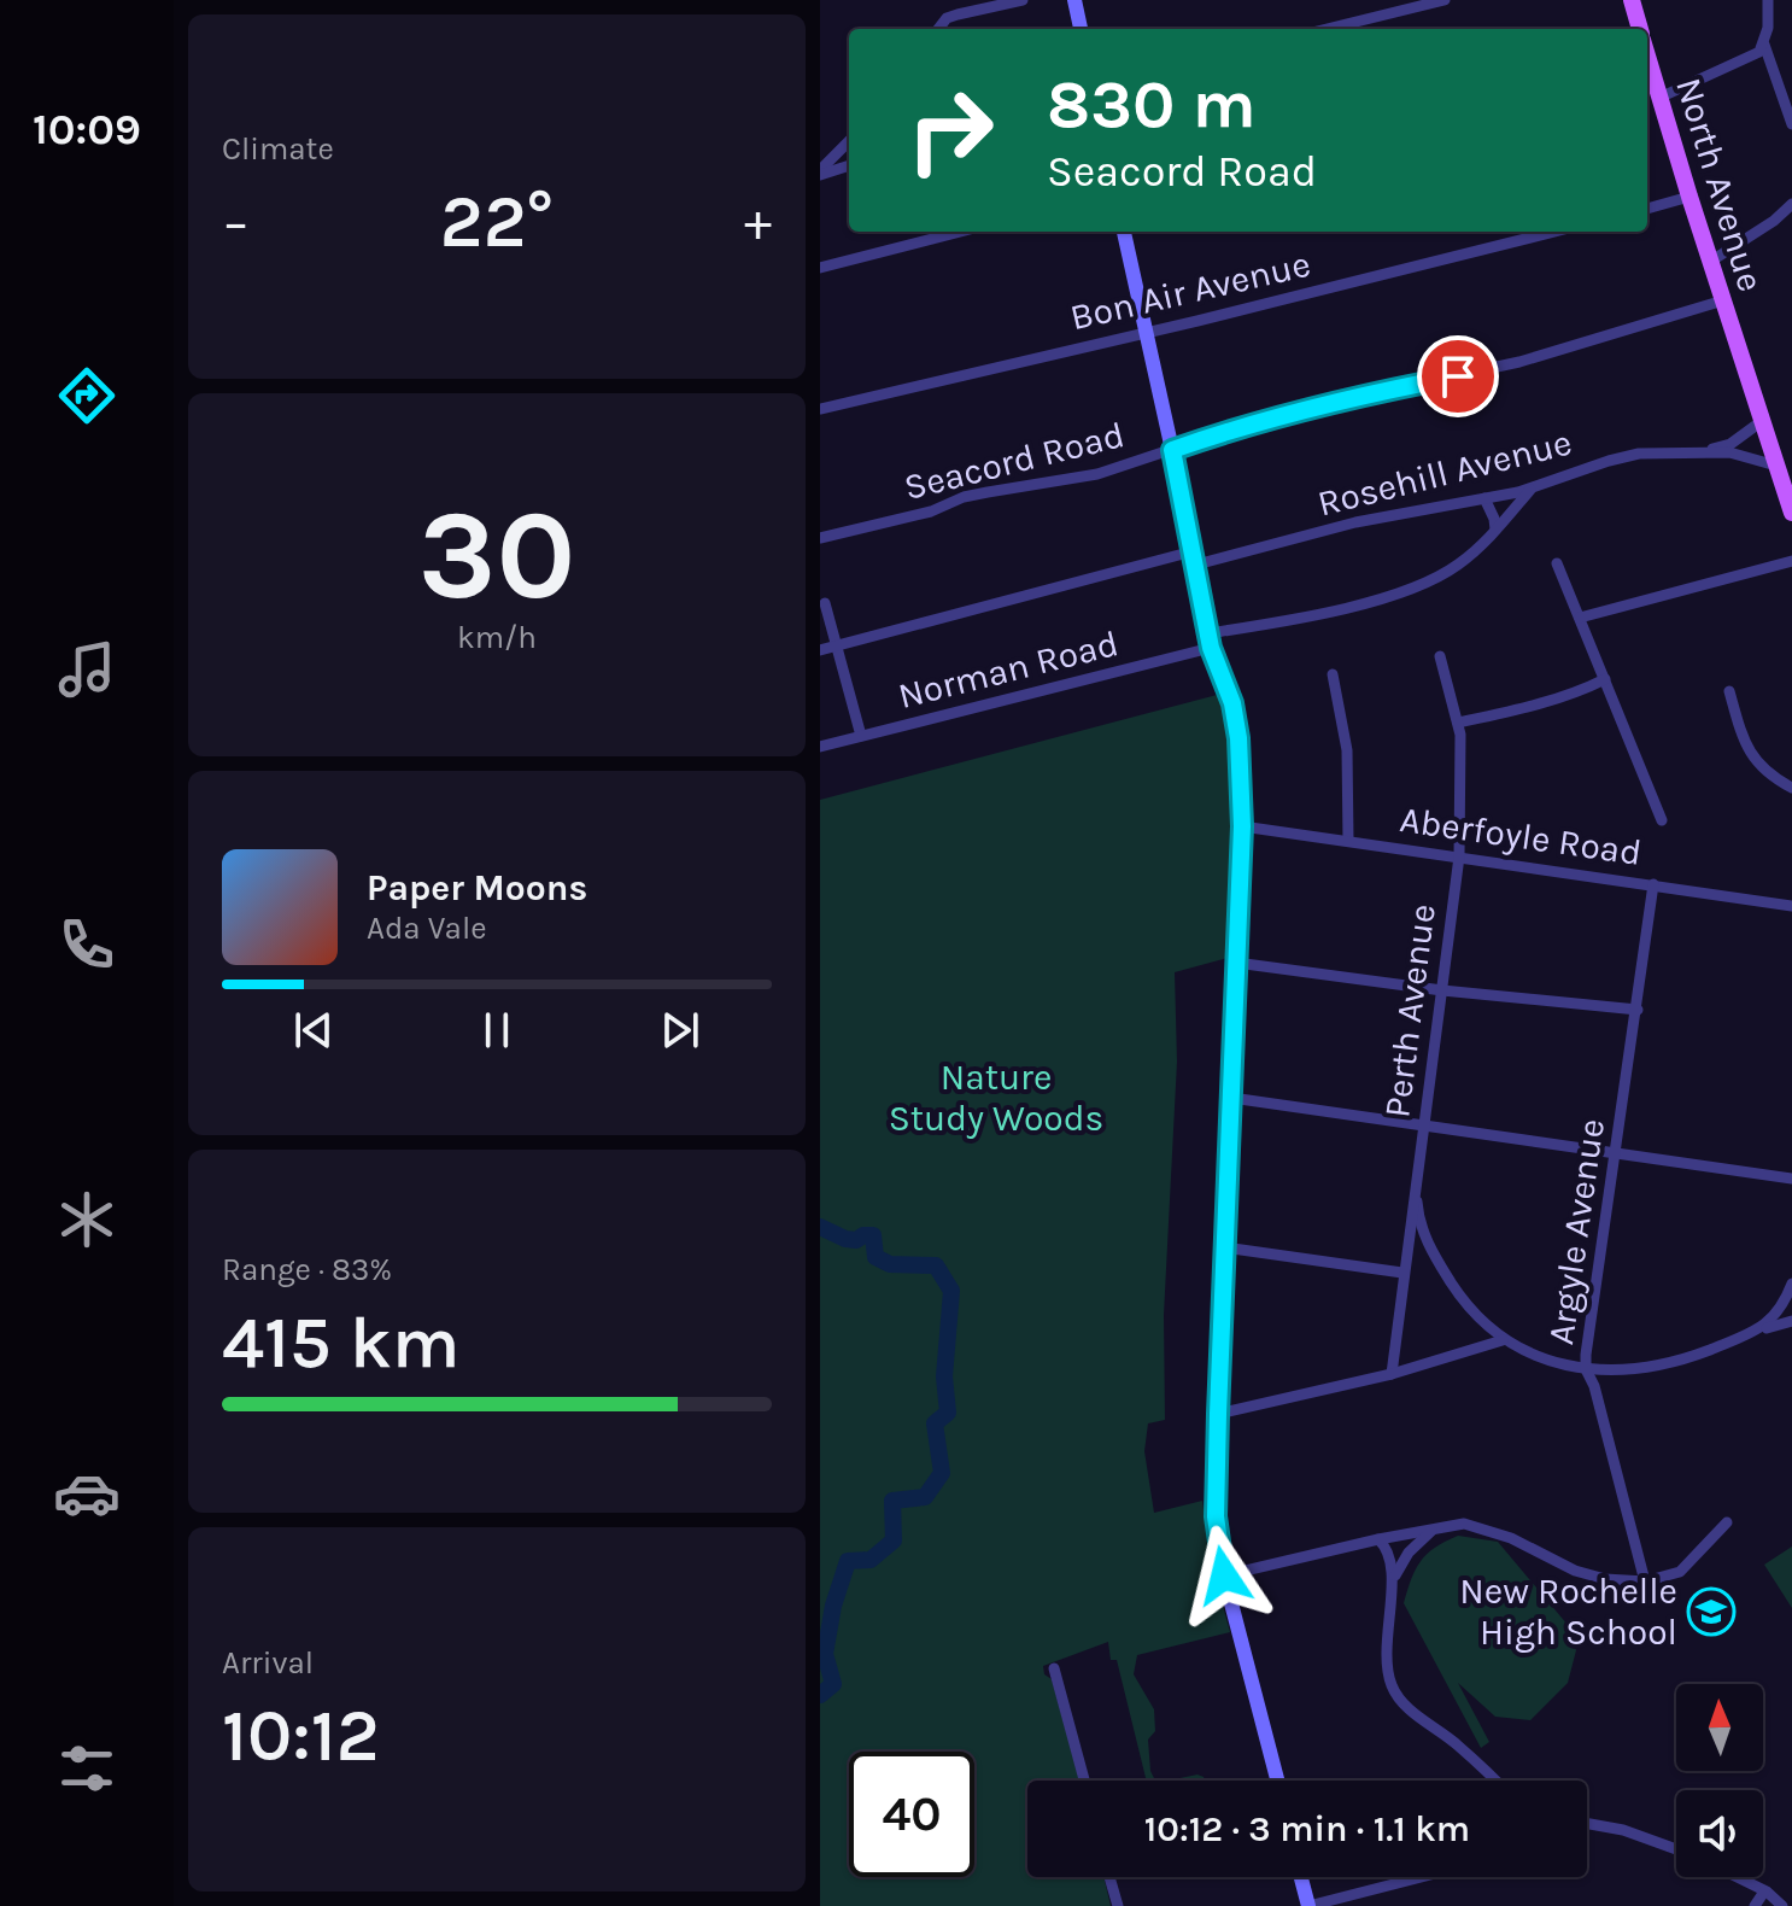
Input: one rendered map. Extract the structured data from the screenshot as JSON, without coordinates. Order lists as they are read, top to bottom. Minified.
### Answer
{"streets":{"main road":["North Avenue"],"street":["Bon Air Avenue","Seacord Road","Rosehill Avenue","Norman Road","Aberfoyle Road","Perth Avenue","Argyle Avenue"]},"crossings":[["North Avenue","Seacord Road"],["North Avenue","Rosehill Avenue"],["Rosehill Avenue","Norman Road"],["Aberfoyle Road","Perth Avenue"],["Aberfoyle Road","Argyle Avenue"]],"parks":["Nature Study Woods"],"places":{"school or university":["New Rochelle High School"]},"north":"top","page":{"tabs":"10:09","tile":["Climate",["30","km/h"],["Range · 83%","415 km"],["Arrival","10:12"]],"turn":["830 m","Seacord Road"],"heat":["−","22°","+"],"song":["Paper Moons","Ada Vale"],"limit":"40","trip":"10:12 · 3 min · 1.1 km"}}
